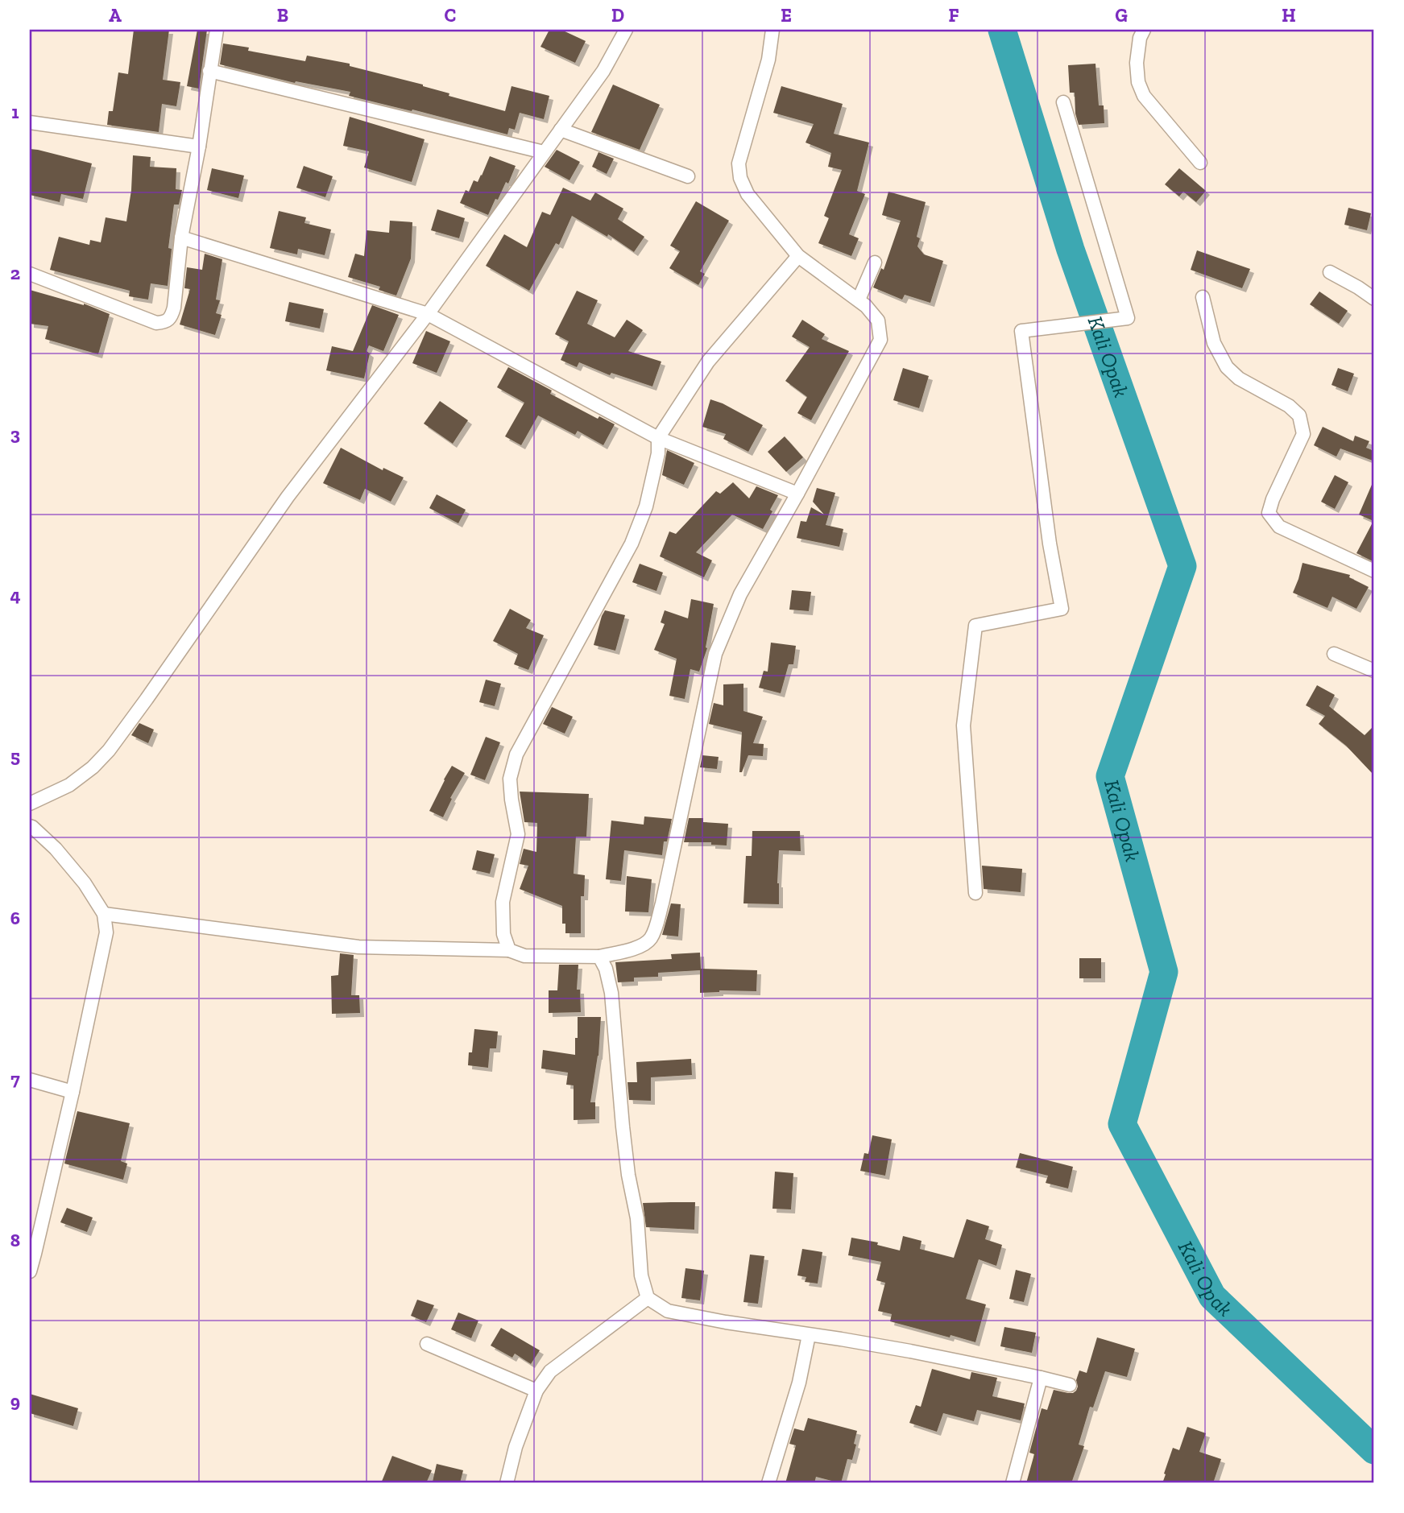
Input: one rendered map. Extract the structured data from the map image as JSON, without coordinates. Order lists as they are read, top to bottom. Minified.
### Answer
{"water":["Kali Opak"],"grid":{"columns":["A","B","C","D","E","F","G","H"],"rows":["1","2","3","4","5","6","7","8","9"]}}
